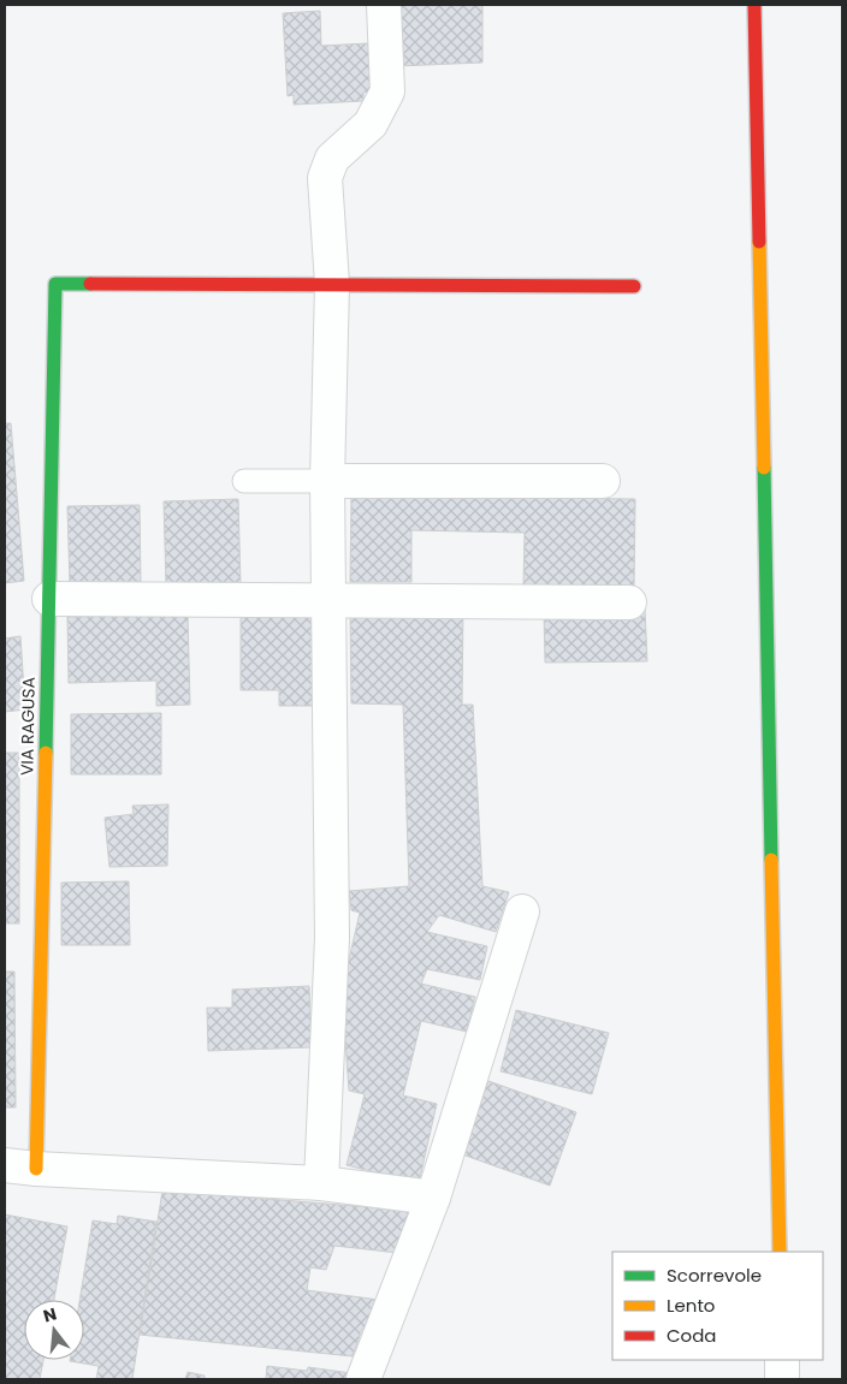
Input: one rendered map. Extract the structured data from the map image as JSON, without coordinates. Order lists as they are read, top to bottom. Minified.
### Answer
{"streets":{"street":["VIA RAGUSA"]},"legend":["Scorrevole","Lento","Coda"],"north":"top"}
